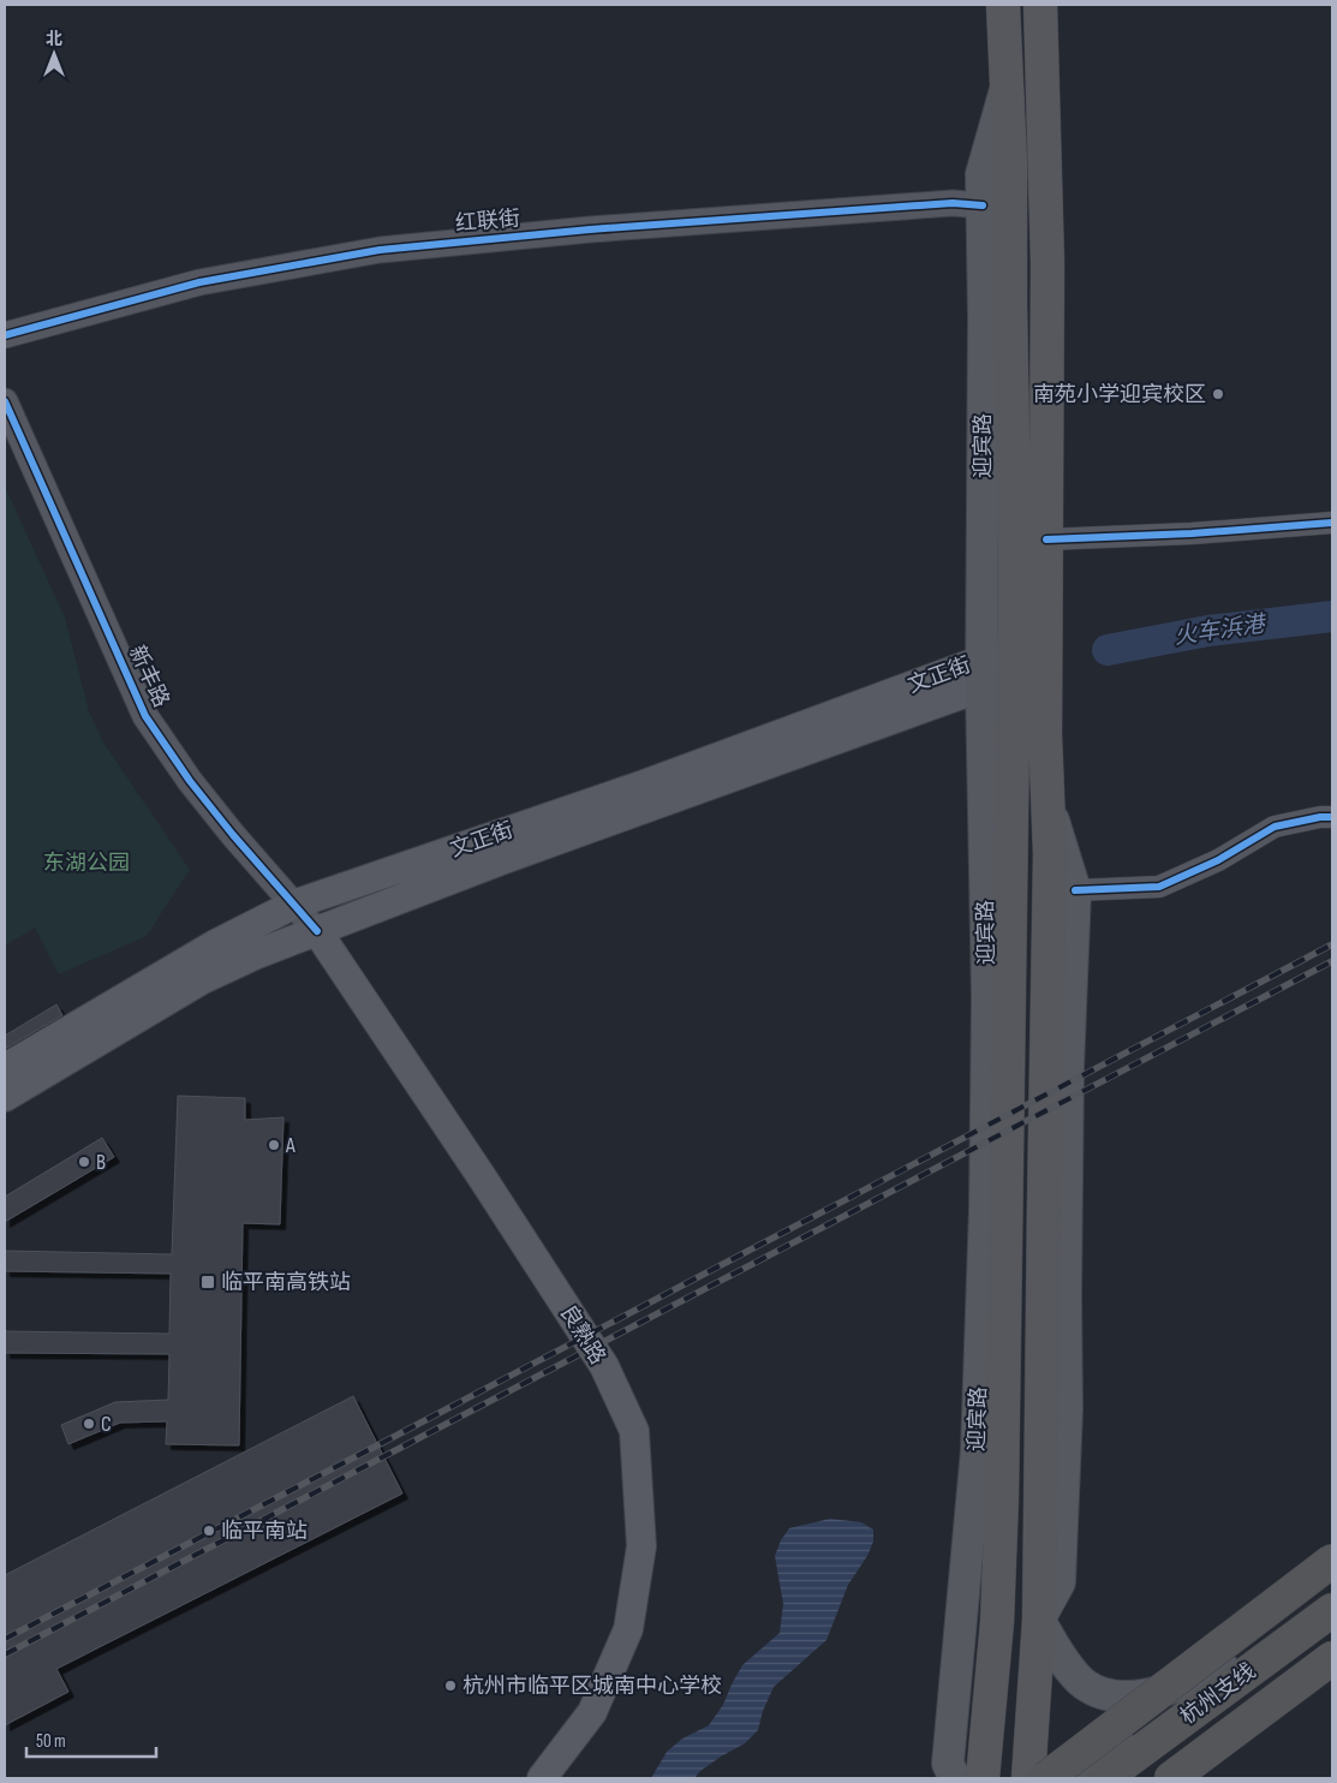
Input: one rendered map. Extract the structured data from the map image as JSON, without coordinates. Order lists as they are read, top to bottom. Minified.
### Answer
{"streets":{"highway":["迎宾路","杭州支线"],"main road":["文正街","良熟路"],"street":["红联街","新丰路"]},"crossings":[["红联街","迎宾路"],["迎宾路","文正街"],["文正街","新丰路"],["文正街","良熟路"],["新丰路","良熟路"]],"water":["火车浜港"],"parks":["东湖公园"],"places":{"other":["南苑小学迎宾校区","A","B","C","临平南站","杭州市临平区城南中心学校"],"transit":["临平南高铁站"]},"scale_bar":"50 m","north":"top"}
